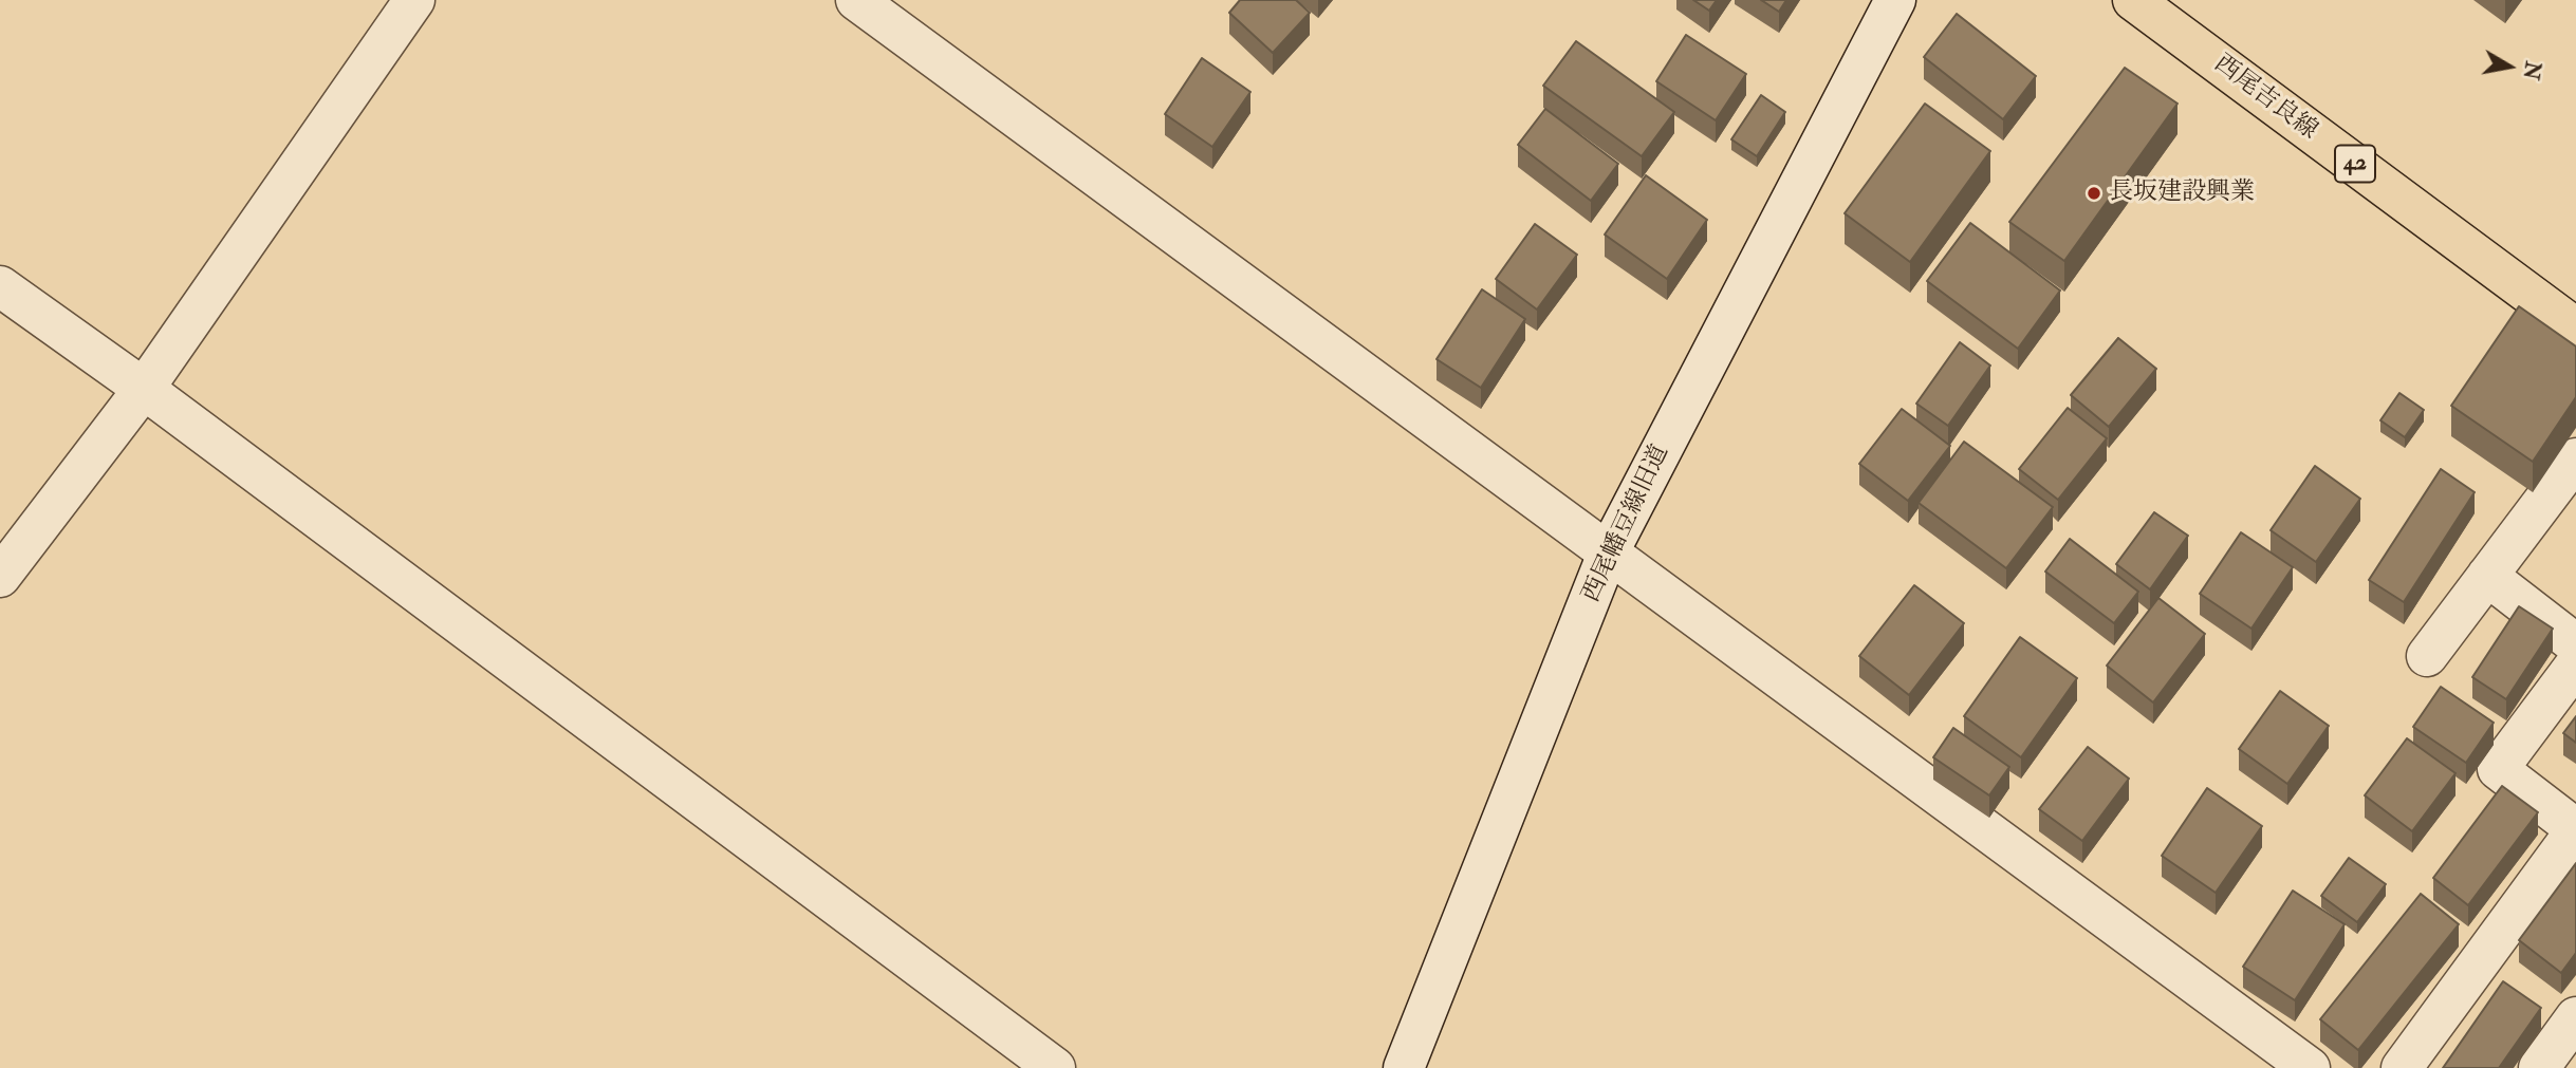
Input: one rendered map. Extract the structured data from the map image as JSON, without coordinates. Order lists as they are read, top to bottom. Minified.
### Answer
{"streets":{"main road":["西尾吉良線","42"],"street":["西尾幡豆線旧道"]},"places":["長坂建設興業"],"north":"right"}
